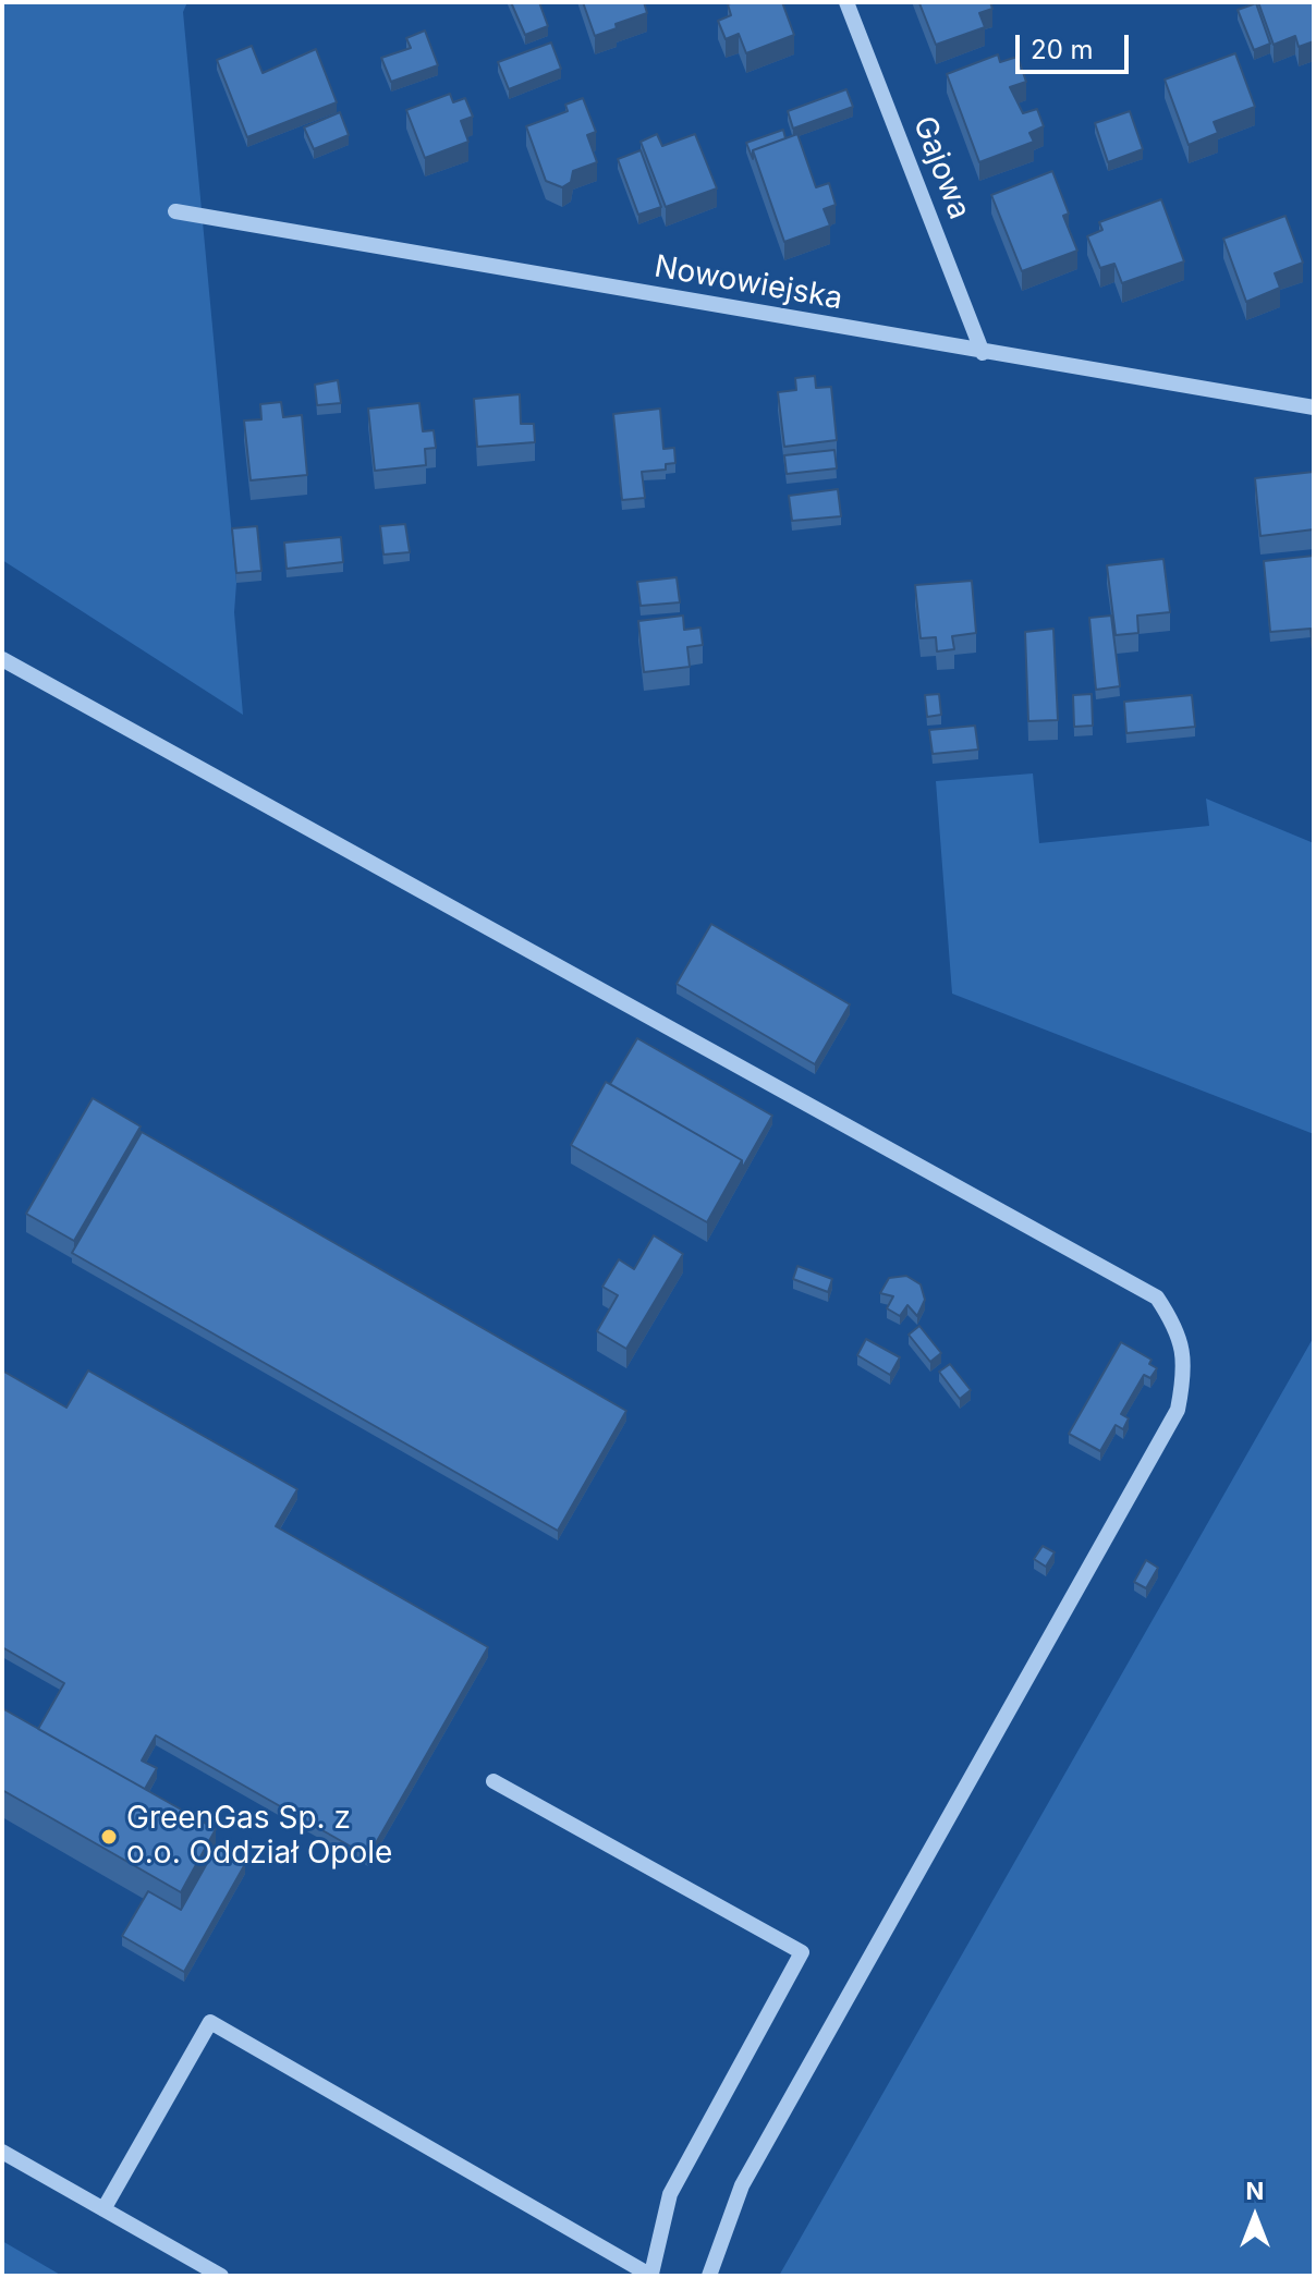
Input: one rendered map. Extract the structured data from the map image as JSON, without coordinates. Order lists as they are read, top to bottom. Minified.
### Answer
{"streets":{"street":["Gajowa","Nowowiejska"]},"crossings":[["Gajowa","Nowowiejska"]],"places":["GreenGas Sp. z o.o. Oddział Opole"],"scale_bar":"20 m","north":"top"}
